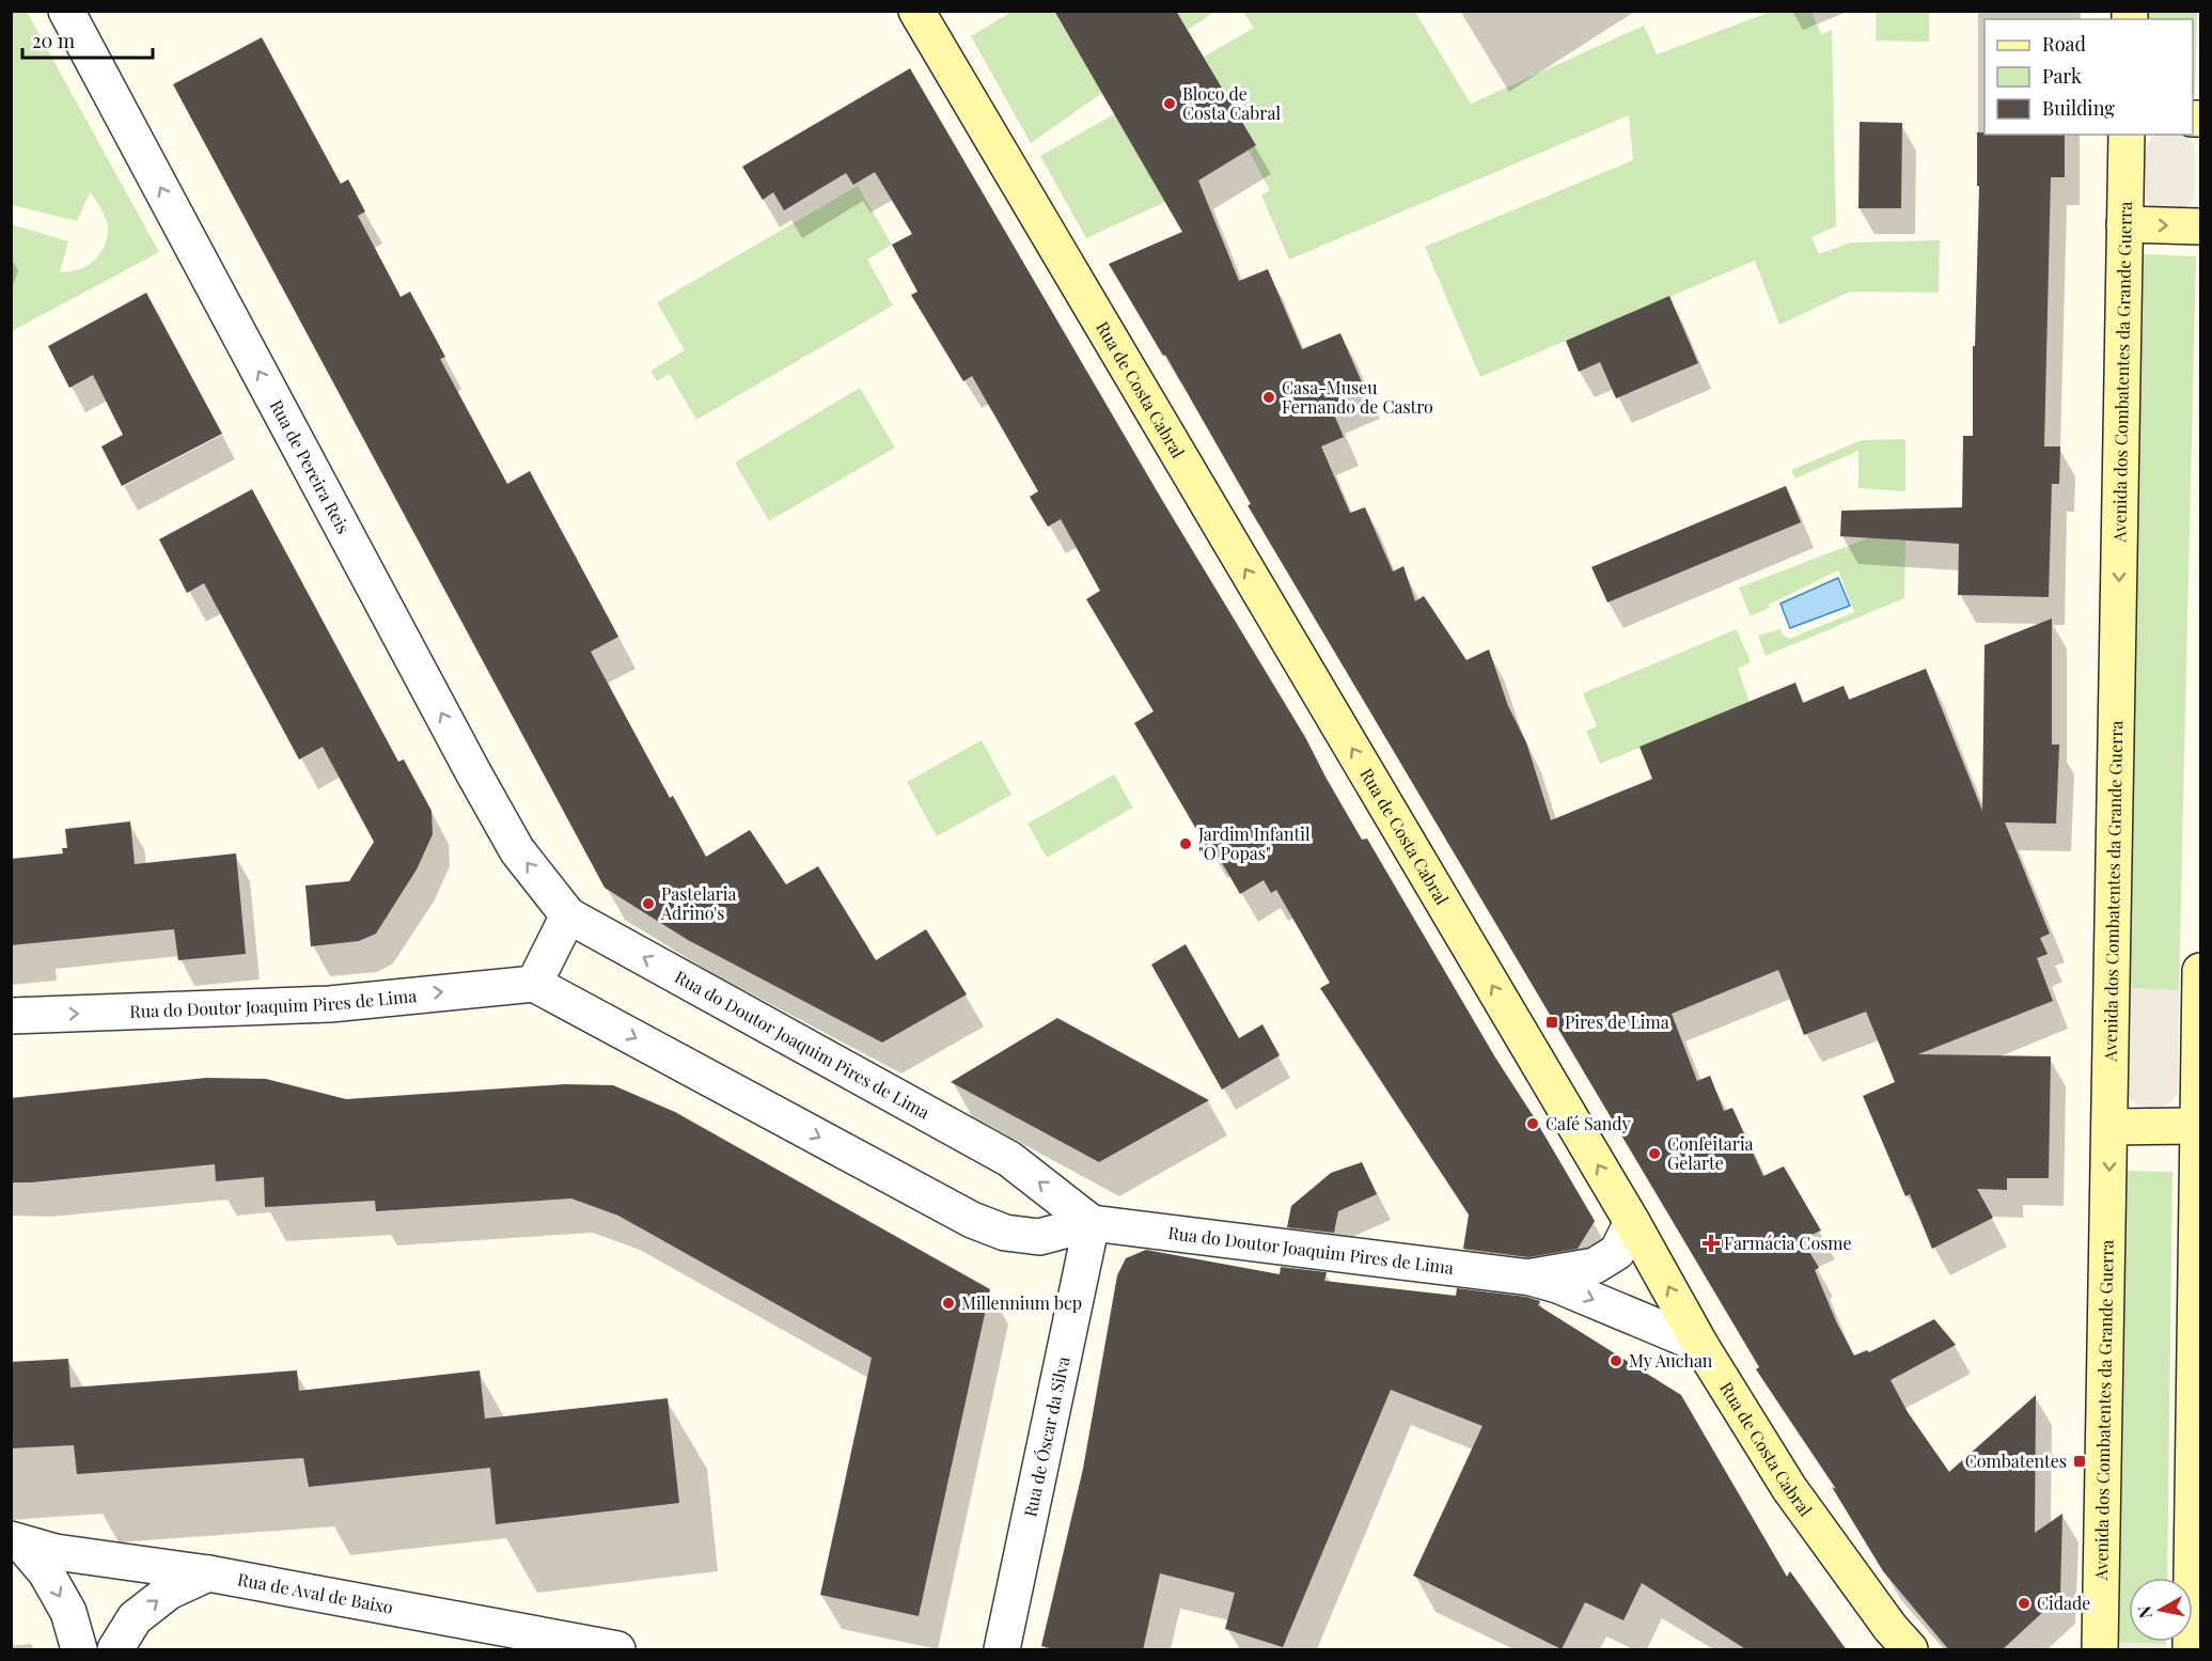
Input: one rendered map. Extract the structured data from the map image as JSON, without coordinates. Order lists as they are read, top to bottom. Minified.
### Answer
{"streets":{"main road":["Avenida dos Combatentes da Grande Guerra","Rua de Costa Cabral"],"street":["Rua de Pereira Reis","Rua do Doutor Joaquim Pires de Lima","Rua de Óscar da Silva","Rua de Aval de Baixo"]},"crossings":[["Rua de Costa Cabral","Rua do Doutor Joaquim Pires de Lima"],["Rua de Pereira Reis","Rua do Doutor Joaquim Pires de Lima"],["Rua do Doutor Joaquim Pires de Lima","Rua de Óscar da Silva"]],"one_way":["Rua de Costa Cabral","Rua de Pereira Reis"],"places":{"other":["Bloco de Costa Cabral","Casa-Museu Fernando de Castro","Jardim Infantil \"O Popas\"","Pastelaria Adrino's","Café Sandy","Confeitaria Gelarte","Millennium bcp","My Auchan","Cidade"],"transit":["Pires de Lima","Combatentes"],"health":["Farmácia Cosme"]},"legend":["Road","Park","Building"],"scale_bar":"20 m","north":"left"}
